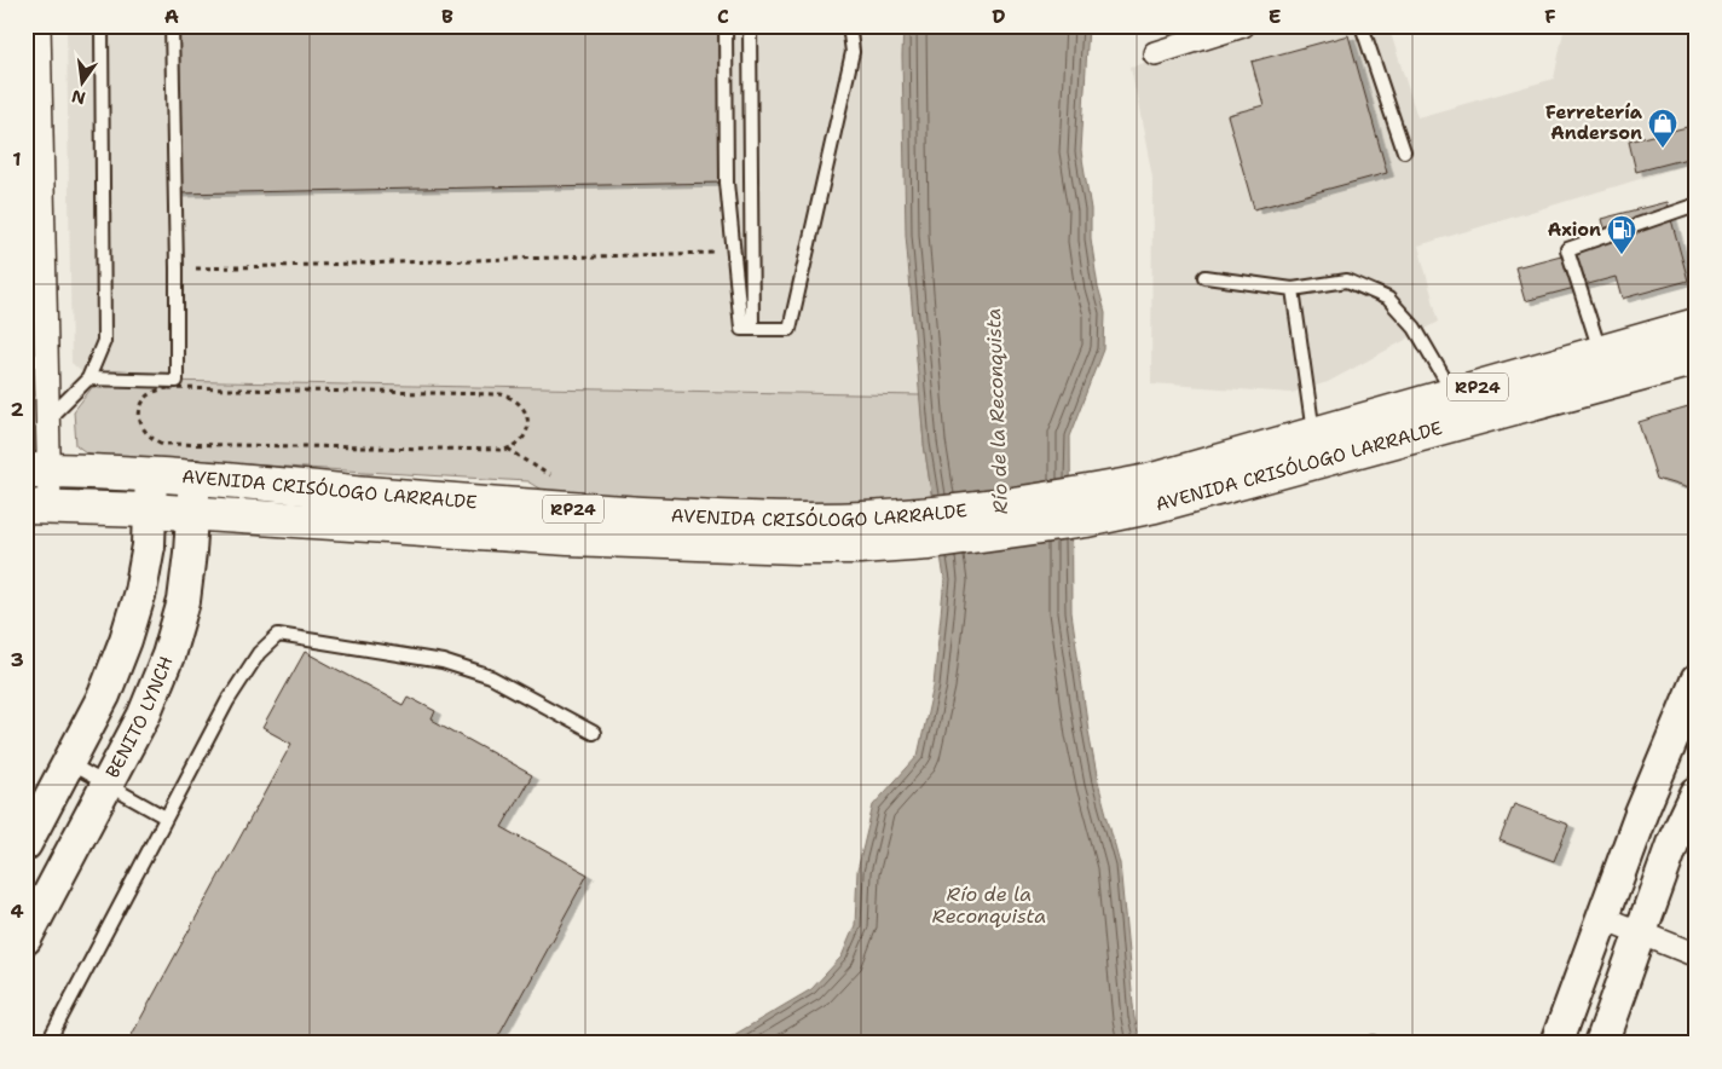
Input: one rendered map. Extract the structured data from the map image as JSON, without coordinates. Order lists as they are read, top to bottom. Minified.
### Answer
{"streets":{"main road":["RP24","AVENIDA CRISÓLOGO LARRALDE"],"street":["BENITO LYNCH"]},"crossings":[["AVENIDA CRISÓLOGO LARRALDE","BENITO LYNCH"]],"water":["Río de la Reconquista"],"places":{"shop":["Ferretería Anderson"],"fuel station":["Axion"]},"north":"bottom","grid":{"columns":["A","B","C","D","E","F"],"rows":["1","2","3","4"]}}
